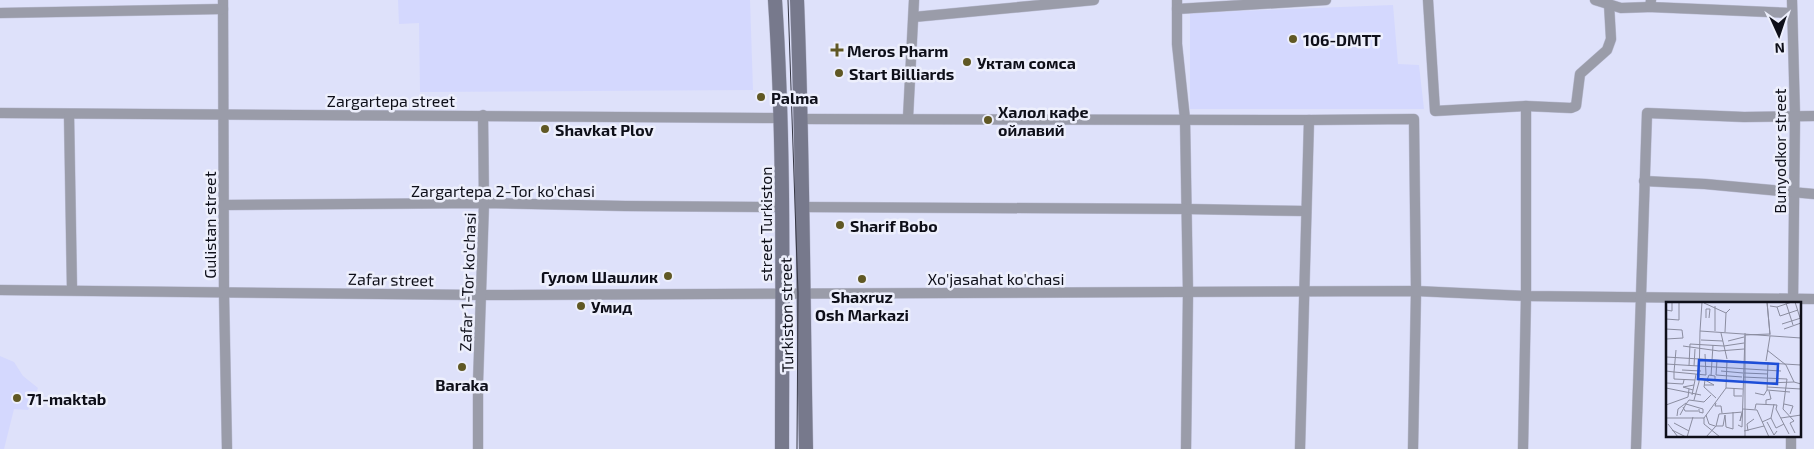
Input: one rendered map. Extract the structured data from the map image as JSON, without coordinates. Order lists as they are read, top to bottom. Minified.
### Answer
{"streets":{"main road":["street Turkiston","Turkiston street"],"street":["Zargartepa street","Bunyodkor street","Zargartepa 2-Tor ko'chasi","Gulistan street","Xo'jasahat ko'chasi","Zafar street","Zafar 1-Tor ko'chasi"]},"crossings":[["Zargartepa street","street Turkiston"],["Zargartepa street","Gulistan street"],["Zargartepa street","Zafar 1-Tor ko'chasi"],["Bunyodkor street","Xo'jasahat ko'chasi"],["Zargartepa 2-Tor ko'chasi","street Turkiston"],["Zargartepa 2-Tor ko'chasi","Gulistan street"],["Zargartepa 2-Tor ko'chasi","Zafar 1-Tor ko'chasi"],["street Turkiston","Xo'jasahat ko'chasi"],["street Turkiston","Zafar street"],["Gulistan street","Zafar street"],["Xo'jasahat ko'chasi","Zafar street"],["Xo'jasahat ko'chasi","Turkiston street"],["Zafar street","Zafar 1-Tor ko'chasi"]],"places":{"other":["106-DMTT","Уктам сомса","Start Billiards","Palma","Халол кафе ойлавий","Shavkat Plov","Sharif Bobo","Гулом Шашлик","Shaxruz Osh Markazi","Умид","Baraka","71-maktab"],"health":["Meros Pharm"]},"north":"bottom"}
